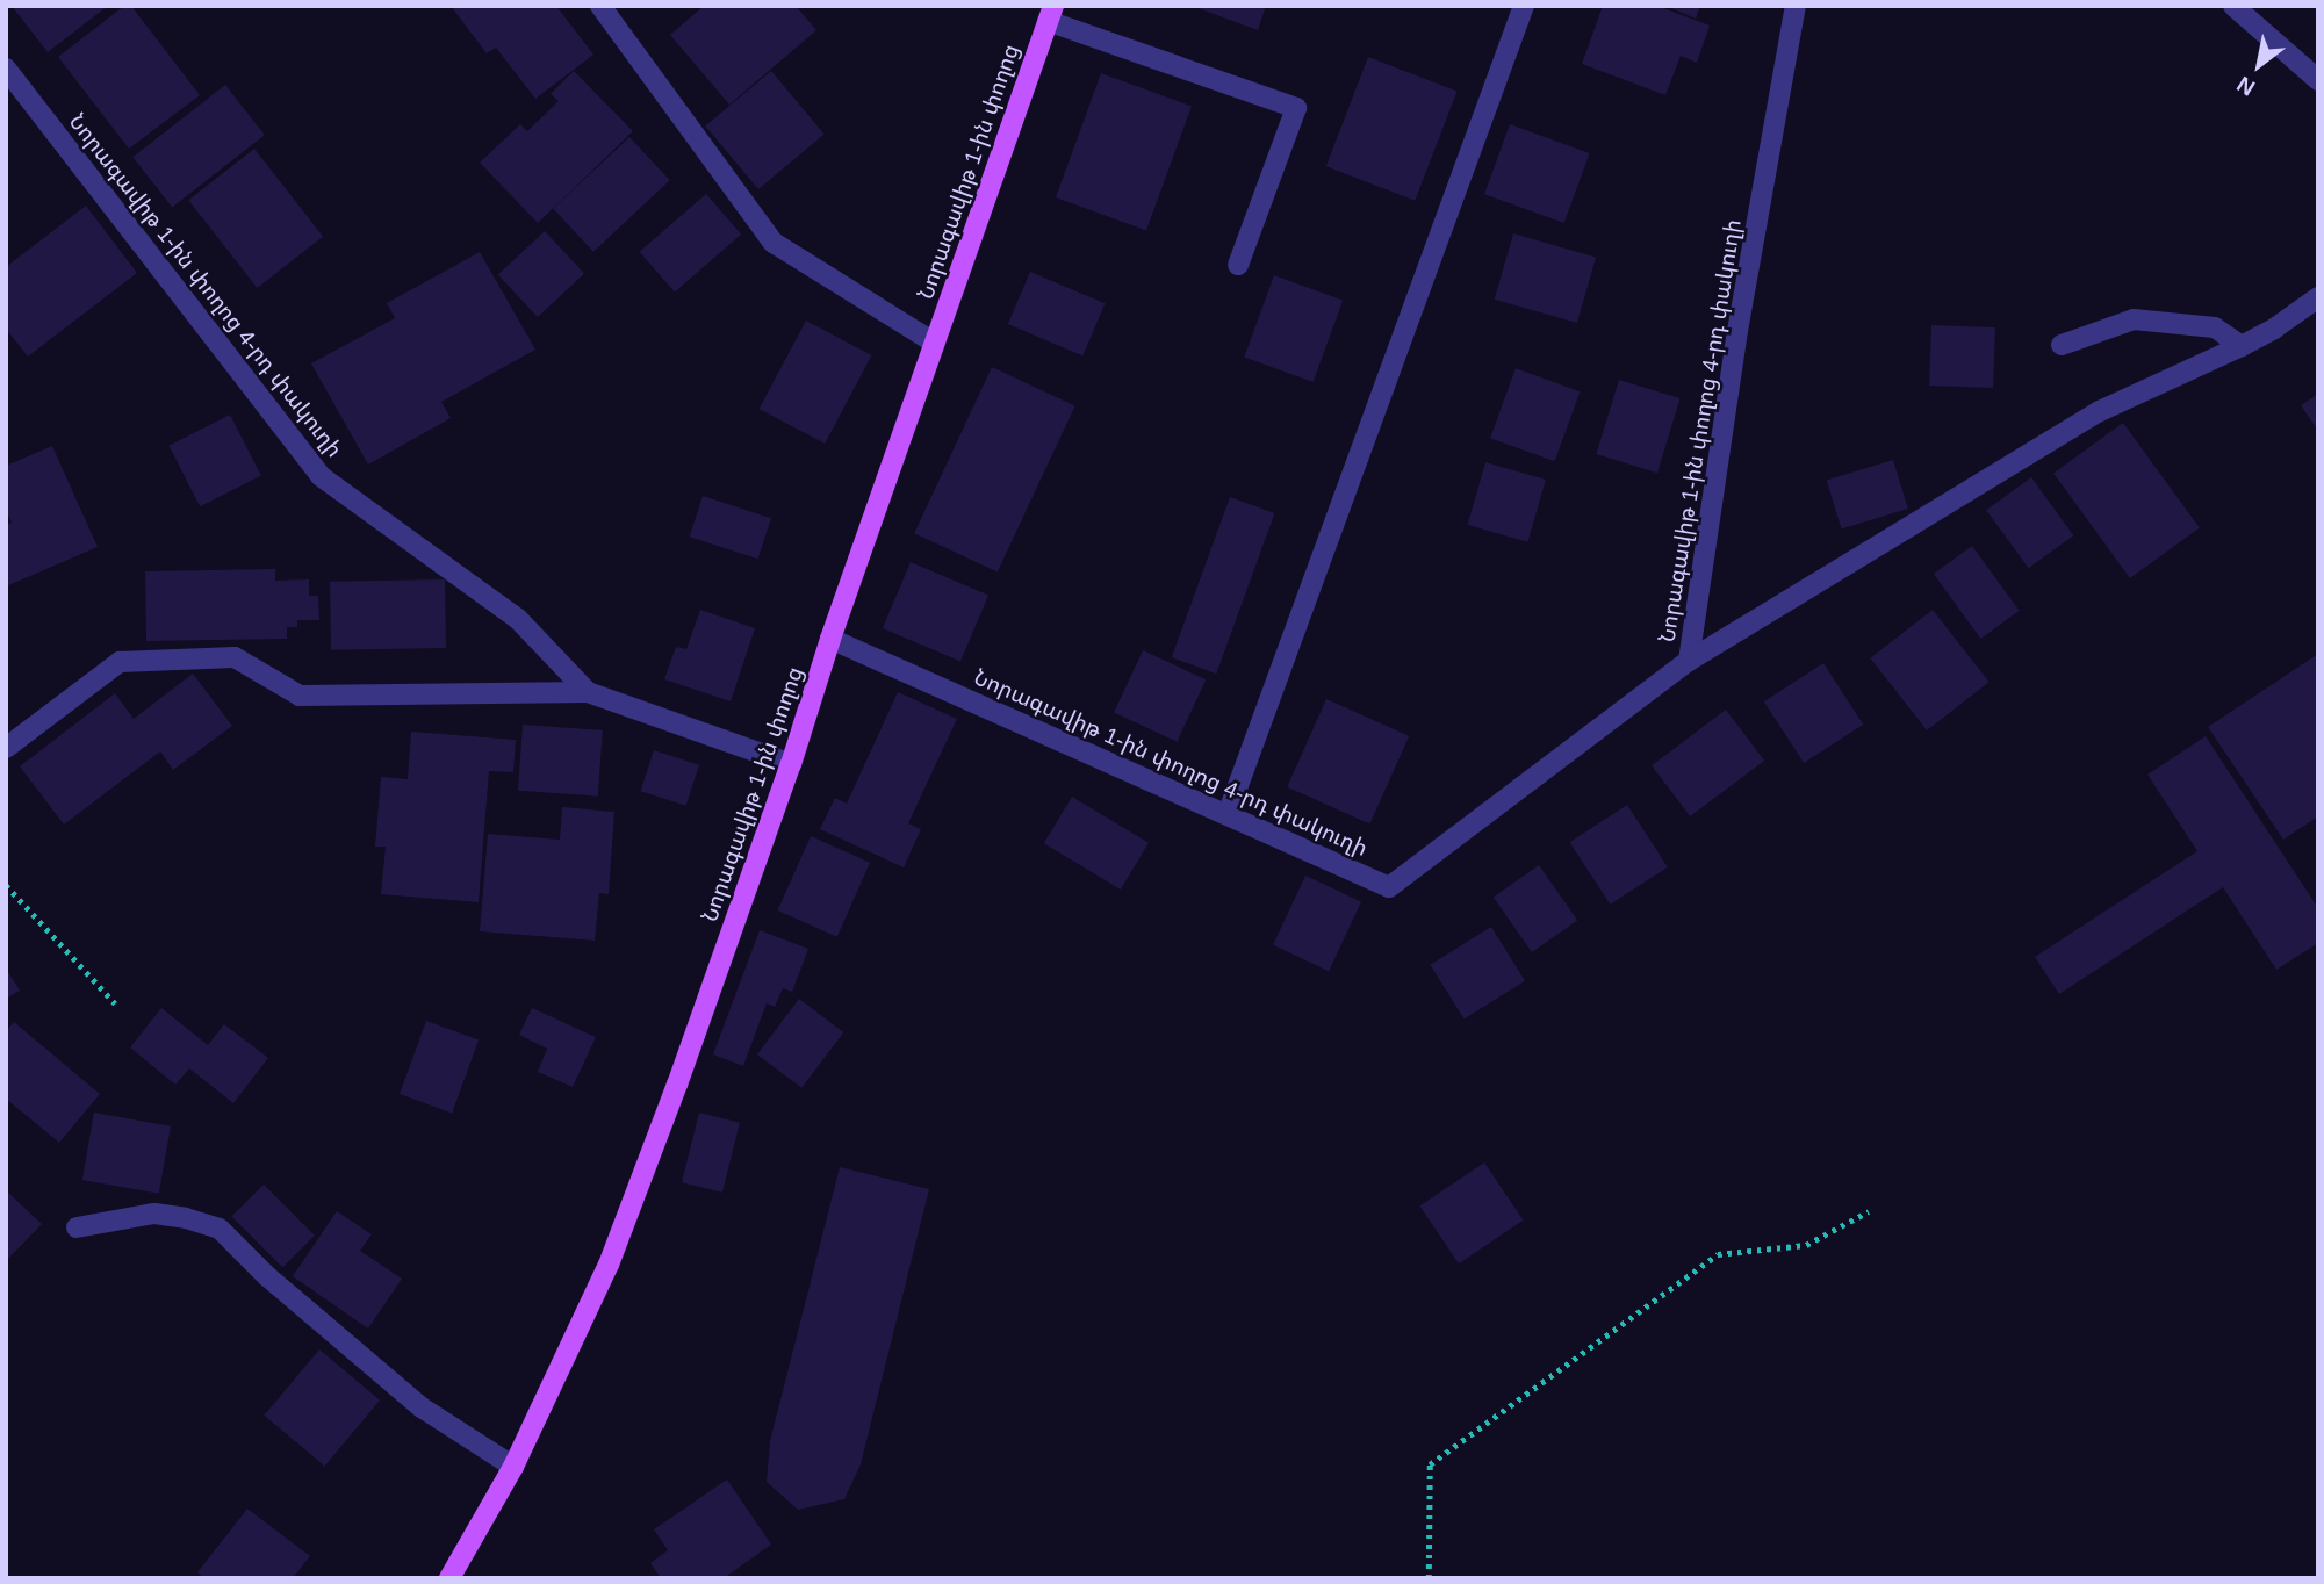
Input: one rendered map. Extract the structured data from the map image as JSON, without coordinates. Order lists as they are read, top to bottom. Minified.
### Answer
{"streets":{"main road":["Նորագավիթ 1-ին փողոց"],"street":["Նորագավիթ 1-ին փողոց 4-րդ փակուղի"]},"crossings":[["Նորագավիթ 1-ին փողոց","Նորագավիթ 1-ին փողոց 4-րդ փակուղի"]],"north":"bottom left"}
